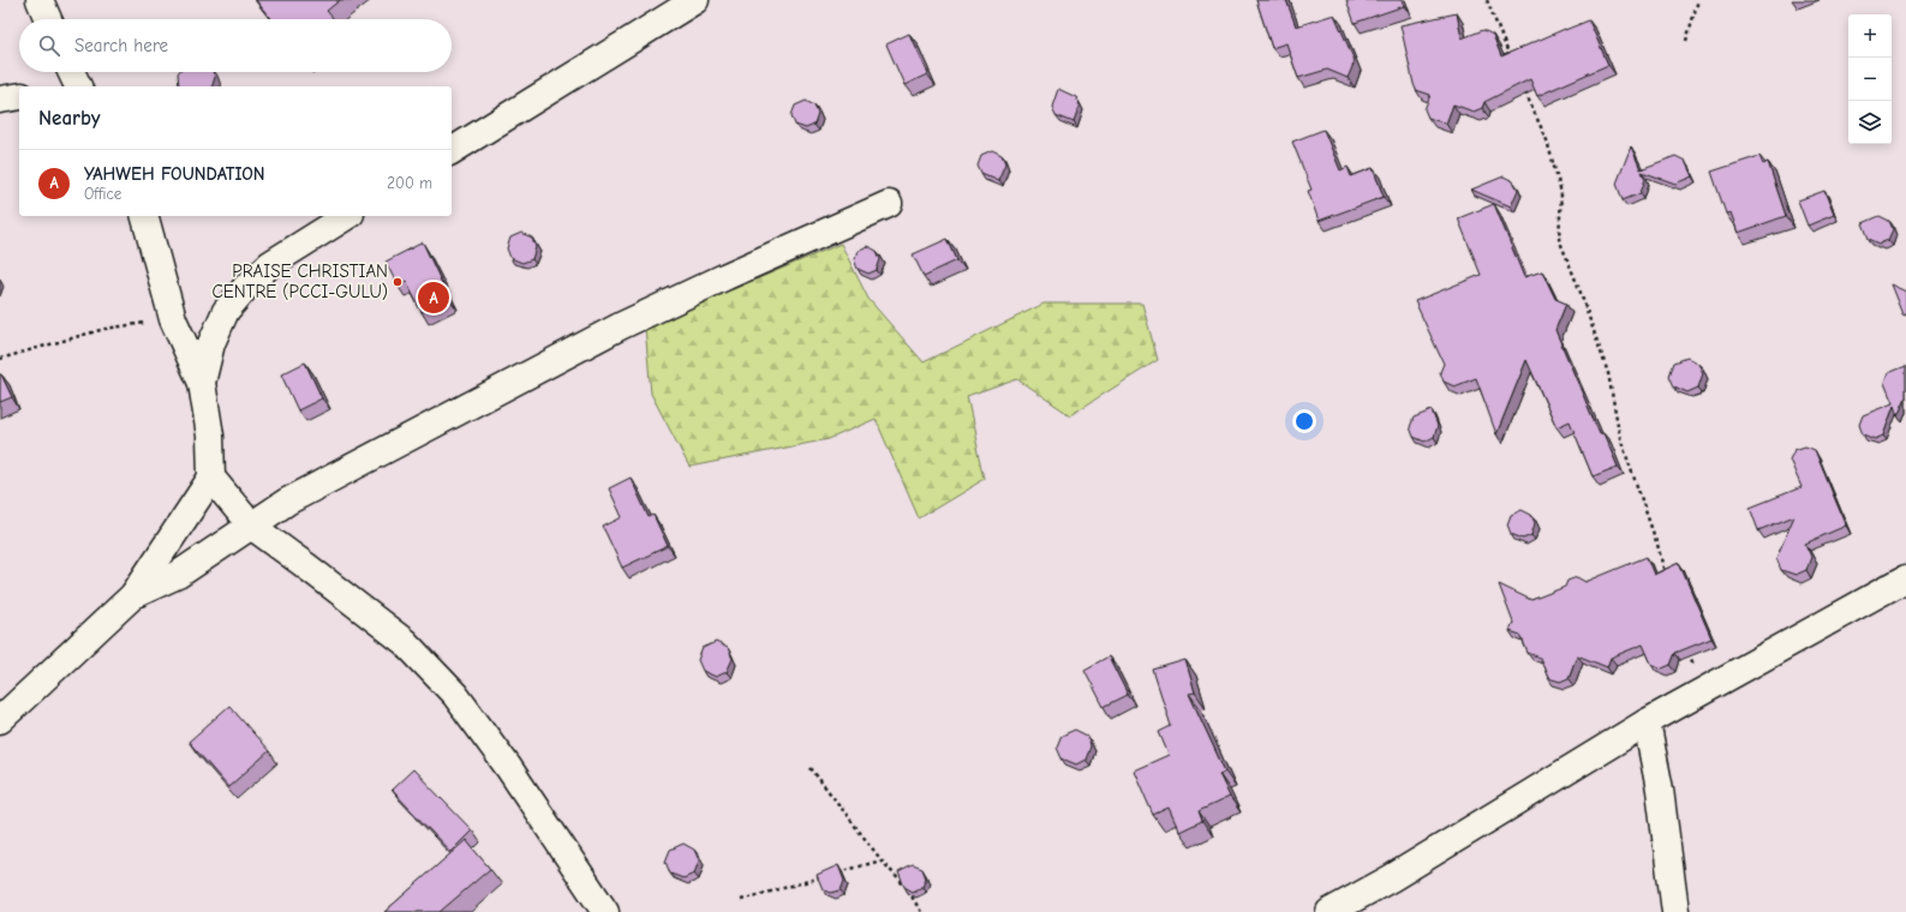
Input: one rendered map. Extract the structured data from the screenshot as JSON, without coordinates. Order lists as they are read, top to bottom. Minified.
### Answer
{"places":["PRAISE CHRISTIAN CENTRE (PCCI-GULU)"],"page":{"map_buttons":["+","−"],"search":"Search here","heading":"Nearby","list":[{"mark":"A","name":"YAHWEH FOUNDATION","note":"Office","value":"200 m"}],"pins":"A"}}
